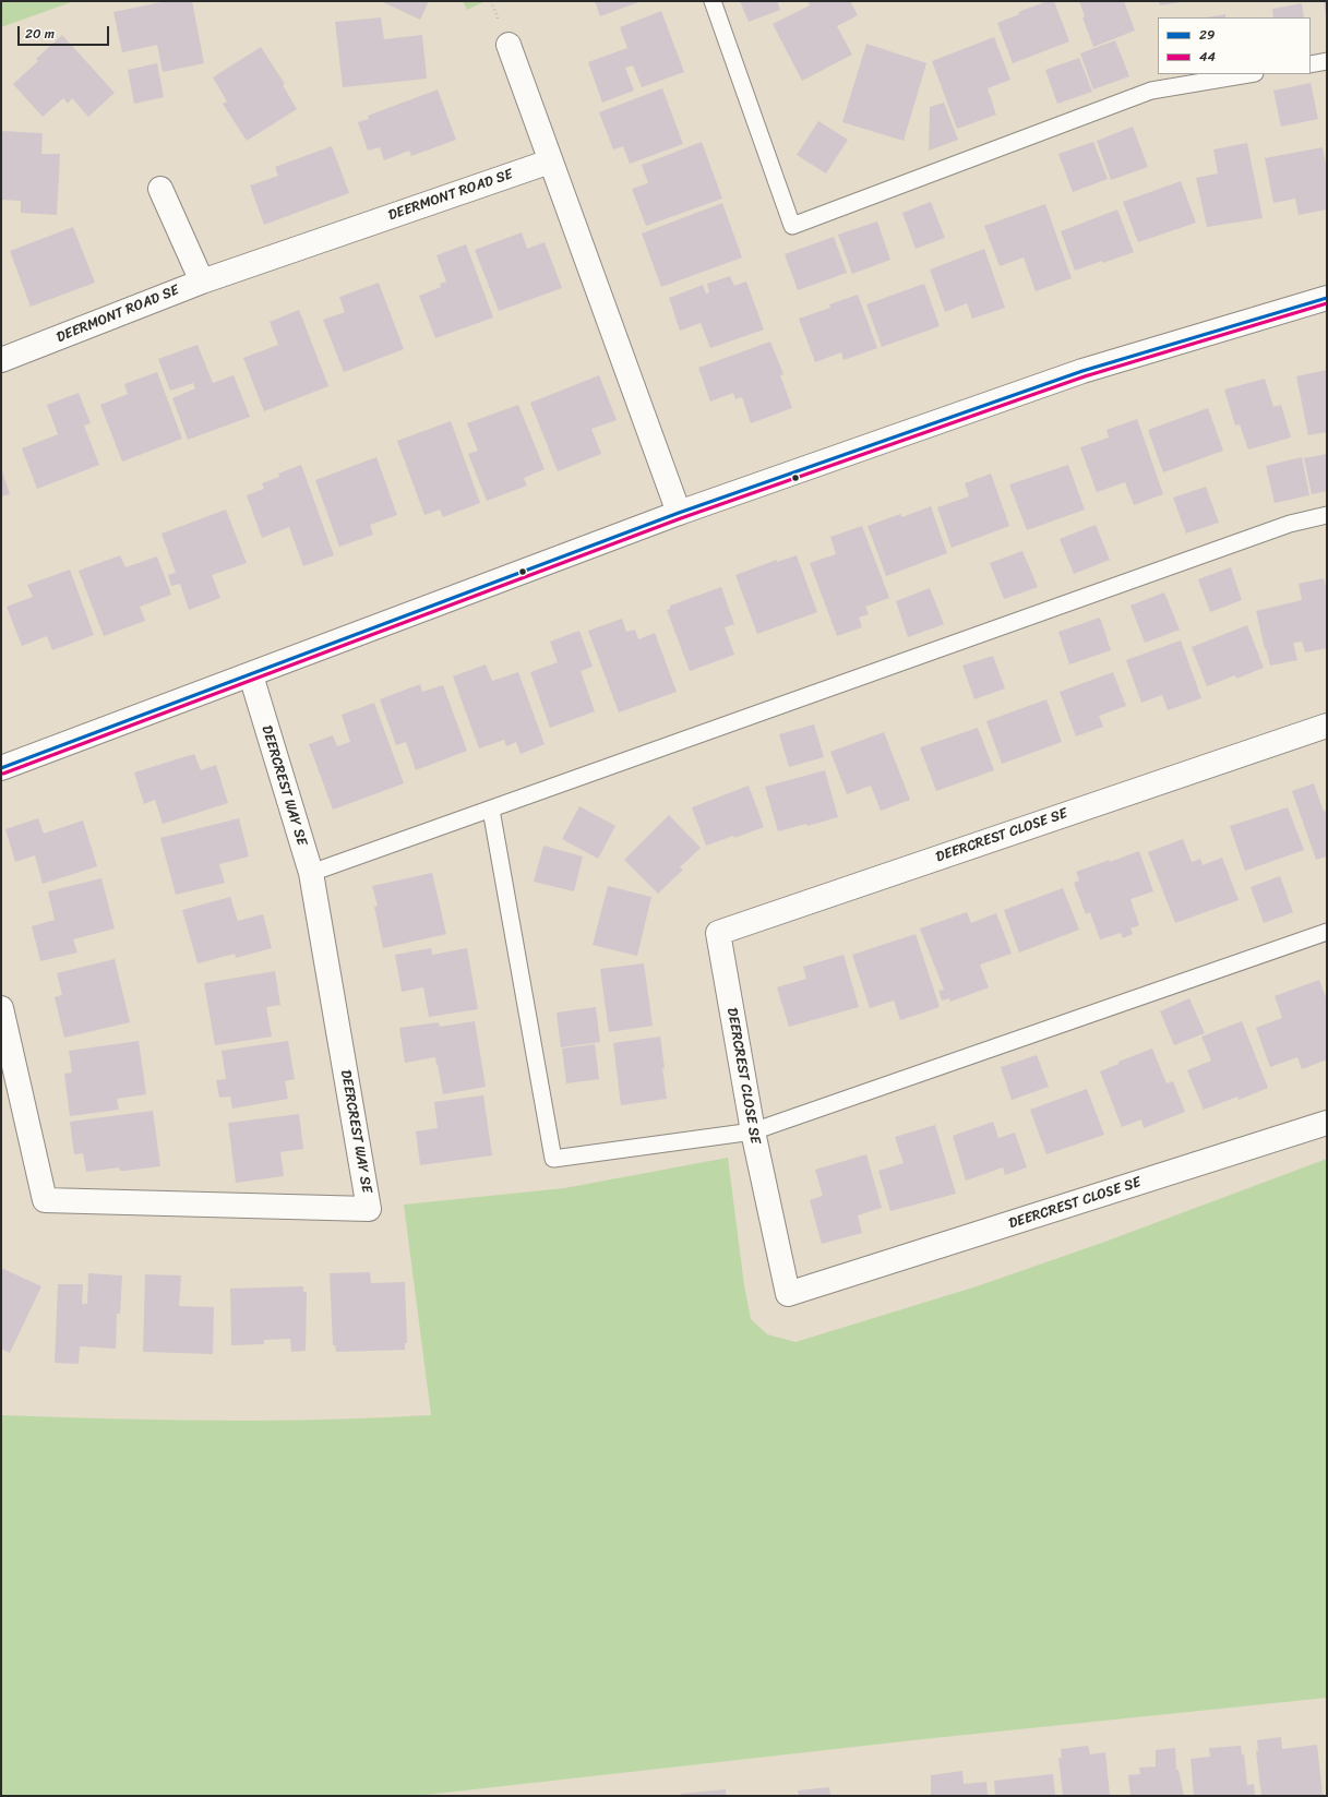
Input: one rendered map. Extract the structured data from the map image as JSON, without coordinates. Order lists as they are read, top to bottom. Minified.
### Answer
{"streets":{"street":["DEERMONT ROAD SE","DEERCREST WAY SE","DEERCREST CLOSE SE"]},"lines":["transit line 29","transit line 44"],"legend":["29","44"],"scale_bar":"20 m"}
